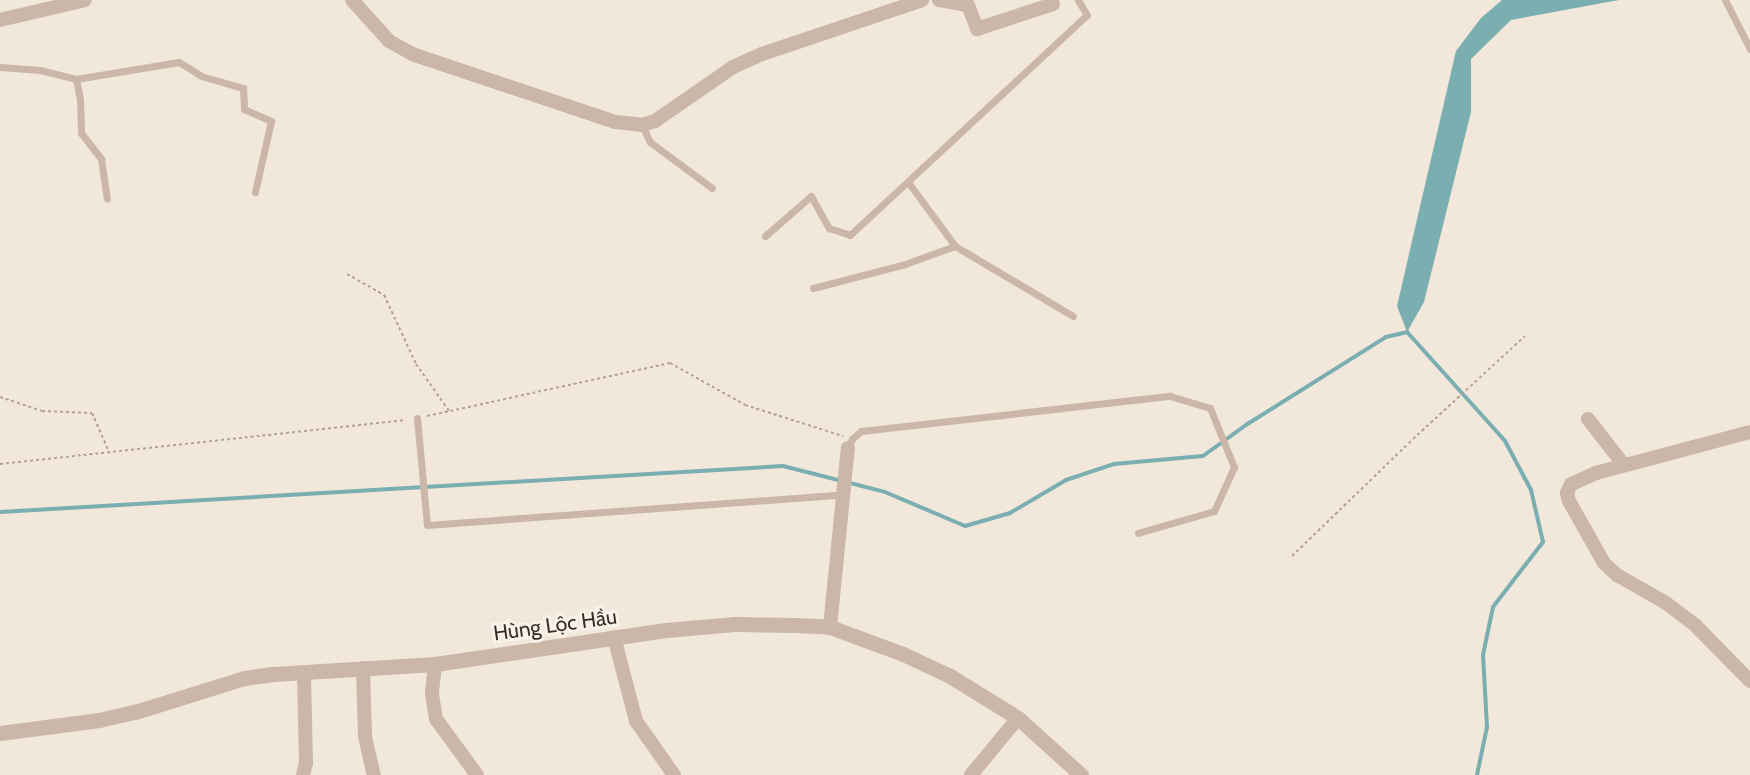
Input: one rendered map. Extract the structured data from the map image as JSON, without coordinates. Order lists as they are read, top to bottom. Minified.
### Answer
{"streets":{"street":["Hùng Lộc Hầu"]}}
